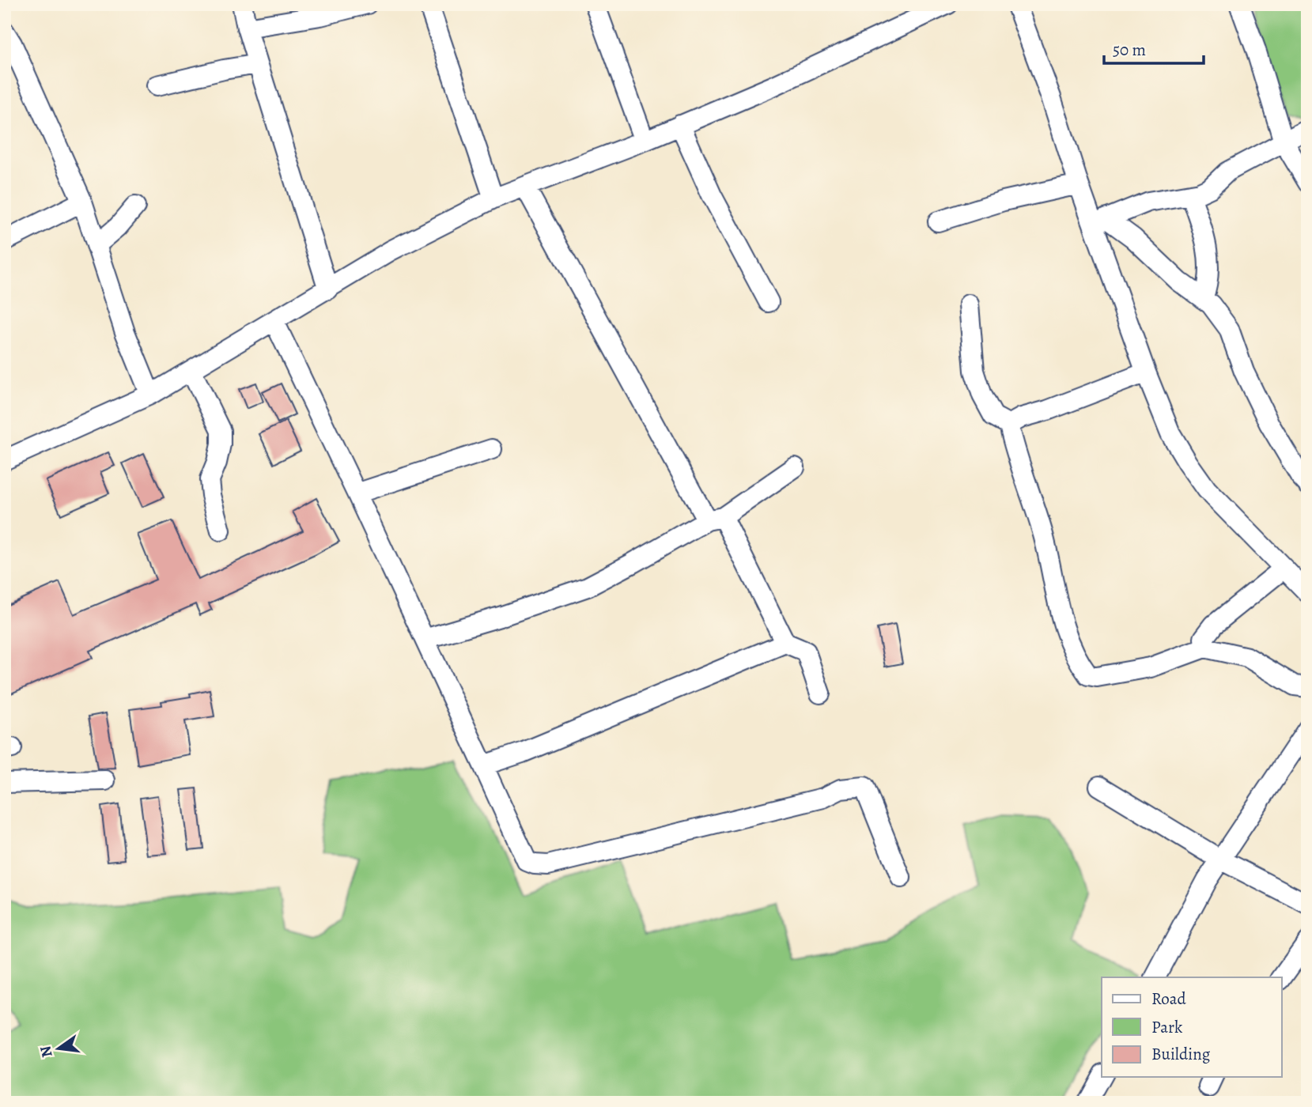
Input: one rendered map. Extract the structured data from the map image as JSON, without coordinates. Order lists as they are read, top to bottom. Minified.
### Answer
{"legend":["Road","Park","Building"],"scale_bar":"50 m","north":"left"}
